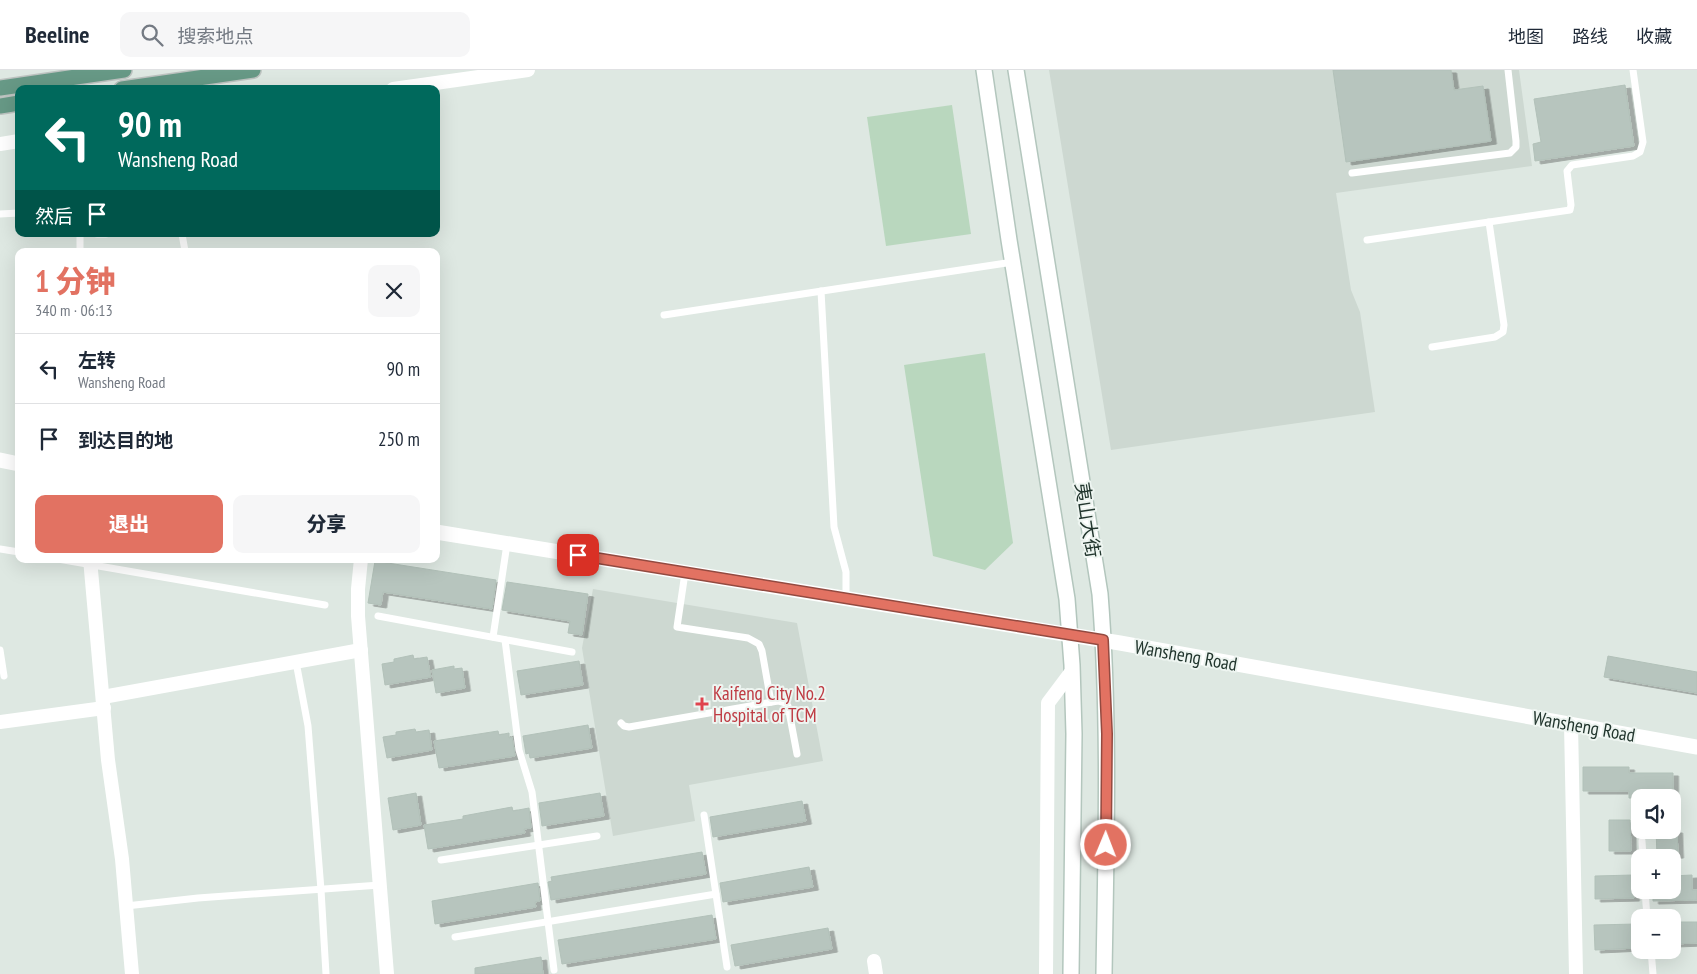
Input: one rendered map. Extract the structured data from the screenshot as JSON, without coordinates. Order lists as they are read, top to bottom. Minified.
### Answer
{"streets":{"main road":["夷山大街","Wansheng Road"]},"crossings":[["夷山大街","Wansheng Road"]],"places":{"health":["Kaifeng City No.2 Hospital of TCM"]},"page":{"header":"Beeline","search":"搜索地点","nav":["地图","路线","收藏"],"turn":["90 m","Wansheng Road"],"then":"然后","heading":["1 分钟","340 m · 06:13"],"list":[{"name":"左转","note":"Wansheng Road","value":"90 m"},{"name":"到达目的地","value":"250 m"}],"buttons":["退出","分享"],"map_buttons":["+","−"]}}
